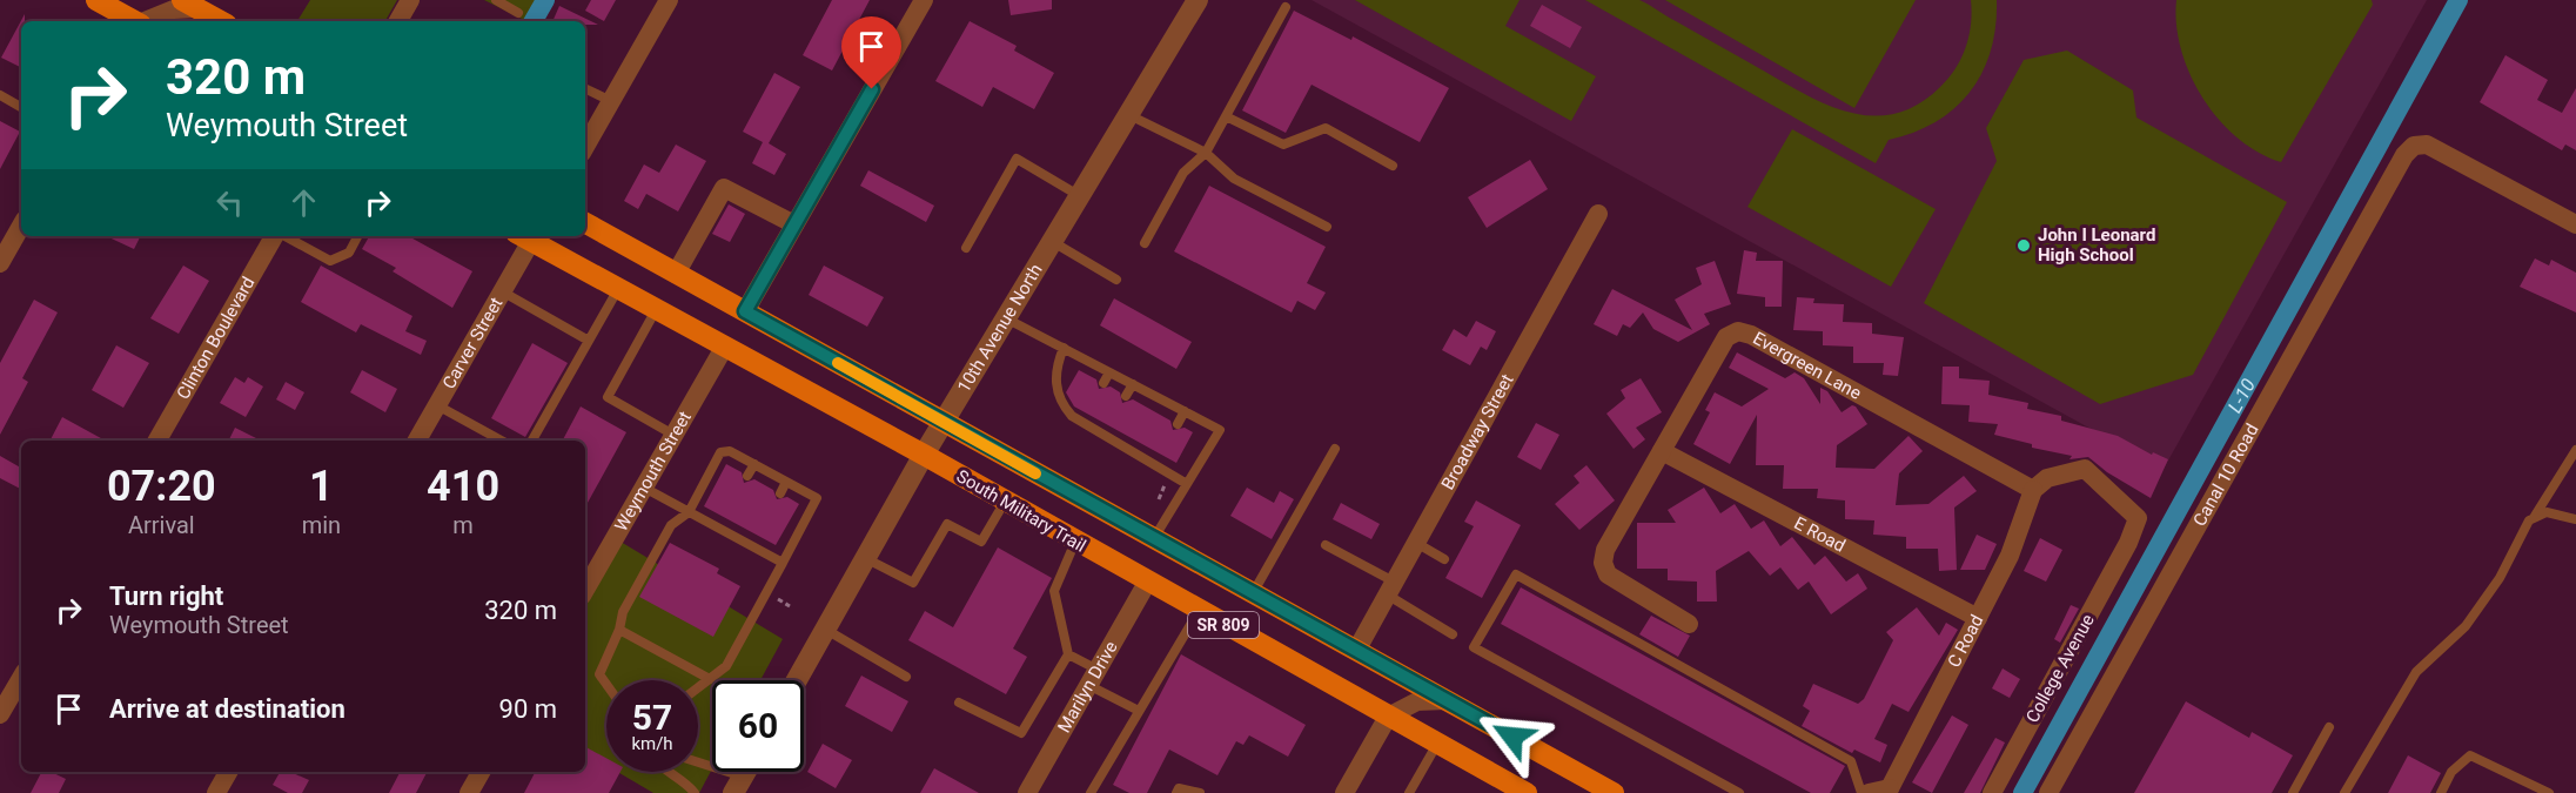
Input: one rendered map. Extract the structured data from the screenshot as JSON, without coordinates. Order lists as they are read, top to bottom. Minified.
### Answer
{"streets":{"main road":["South Military Trail","SR 809"],"street":["10th Avenue North","Clinton Boulevard","Carver Street","Evergreen Lane","Broadway Street","Weymouth Street","Canal 10 Road","E Road","C Road","College Avenue","Marilyn Drive"]},"crossings":[["10th Avenue North","South Military Trail"],["10th Avenue North","SR 809"],["Carver Street","South Military Trail"],["Evergreen Lane","E Road"],["Evergreen Lane","C Road"],["Evergreen Lane","College Avenue"],["Broadway Street","SR 809"],["Weymouth Street","South Military Trail"],["South Military Trail","Marilyn Drive"],["E Road","C Road"],["C Road","College Avenue"]],"water":["L-10"],"places":["John I Leonard High School"],"page":{"turn":["320 m","Weymouth Street"],"eta":["07:20","Arrival","1","min","410","m"],"list":[{"name":"Turn right","note":"Weymouth Street","value":"320 m"},{"name":"Arrive at destination","value":"90 m"}],"speed":"57 km/h","limit":"60"}}
